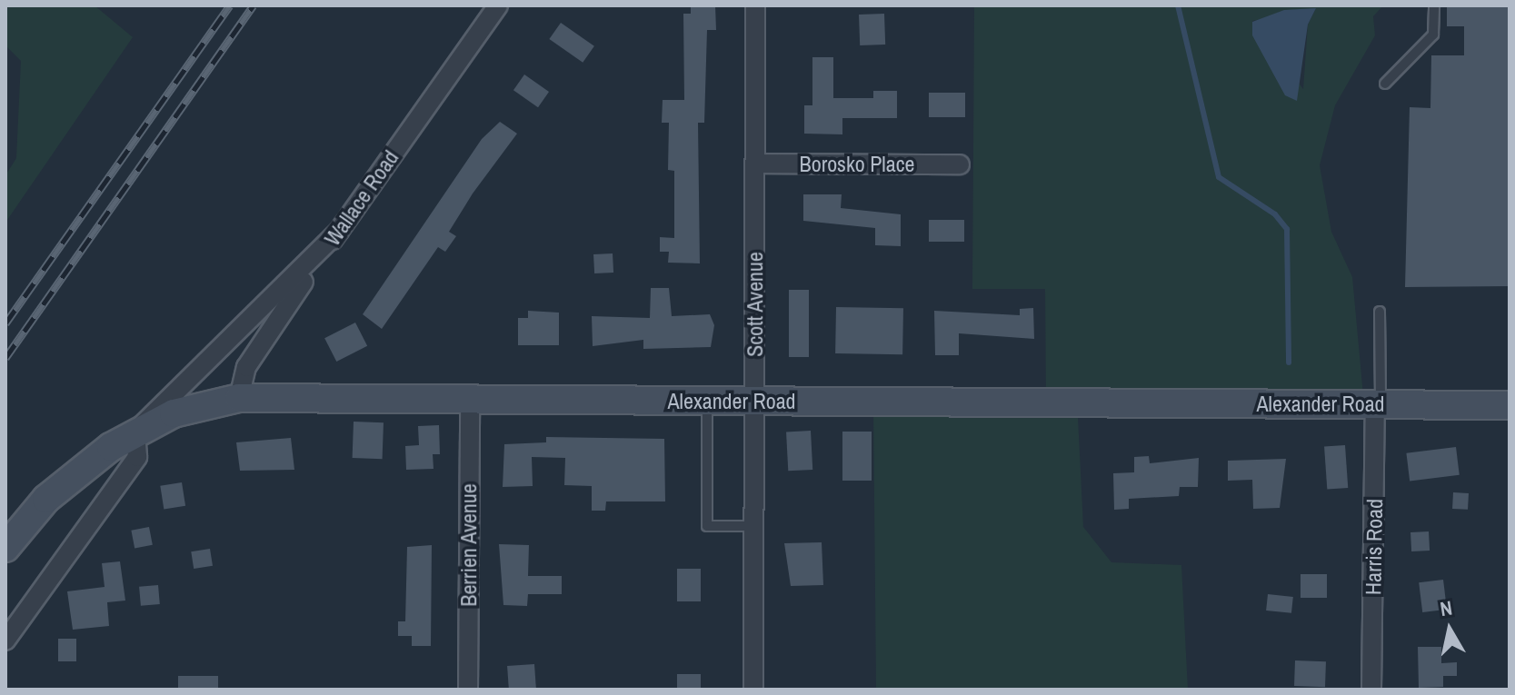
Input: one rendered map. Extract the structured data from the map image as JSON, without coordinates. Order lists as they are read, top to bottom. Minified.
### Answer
{"streets":{"street":["Borosko Place","Wallace Road","Scott Avenue","Alexander Road","Berrien Avenue","Harris Road"]},"crossings":[["Borosko Place","Scott Avenue"],["Wallace Road","Alexander Road"],["Scott Avenue","Alexander Road"],["Alexander Road","Berrien Avenue"],["Alexander Road","Harris Road"]],"north":"top"}
